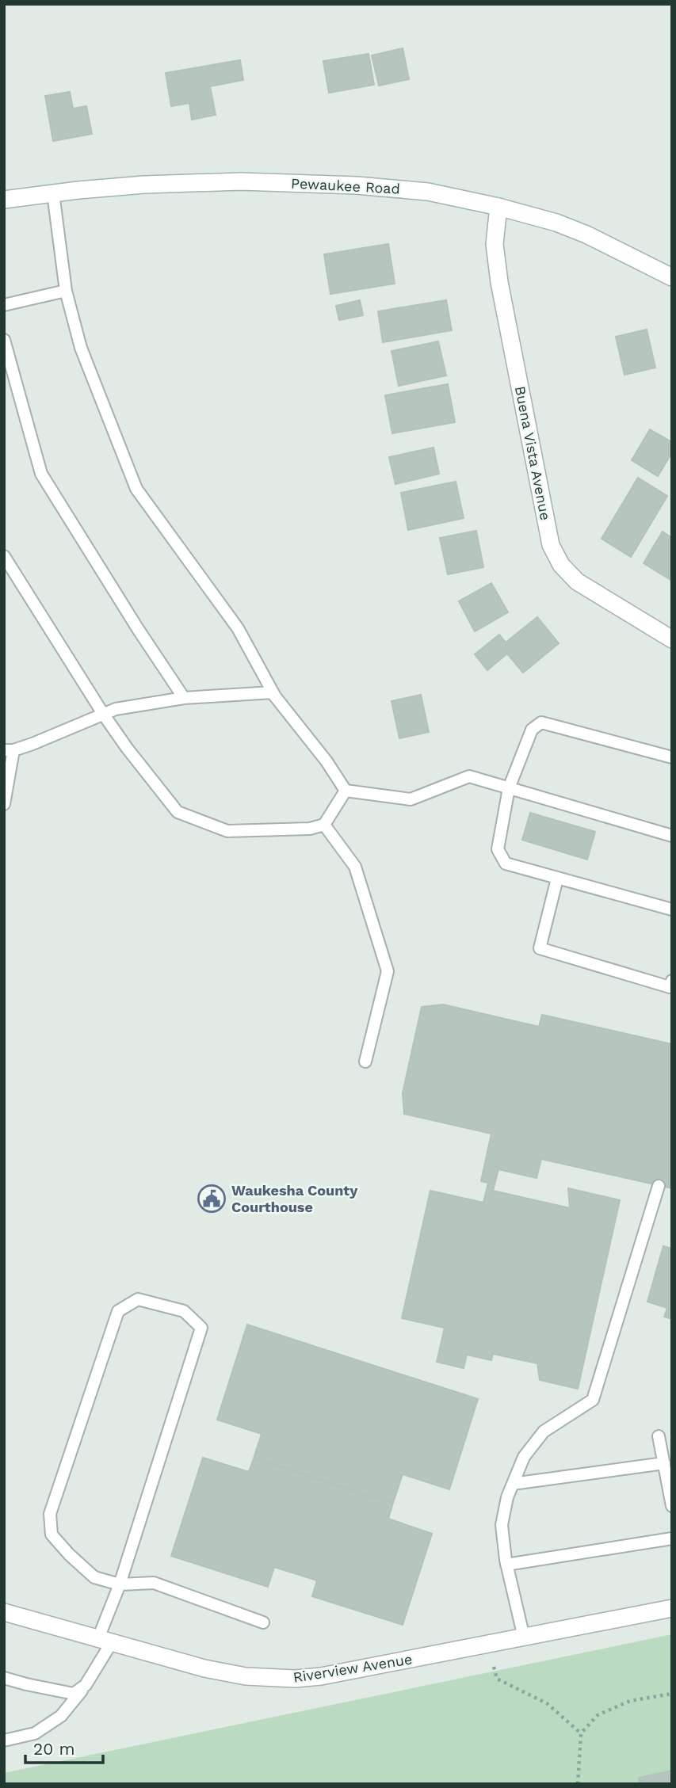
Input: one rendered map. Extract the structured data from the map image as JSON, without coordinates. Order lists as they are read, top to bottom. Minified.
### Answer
{"streets":{"street":["Pewaukee Road","Buena Vista Avenue","Riverview Avenue"]},"crossings":[["Pewaukee Road","Buena Vista Avenue"]],"places":{"public building":["Waukesha County Courthouse"]},"scale_bar":"20 m"}
